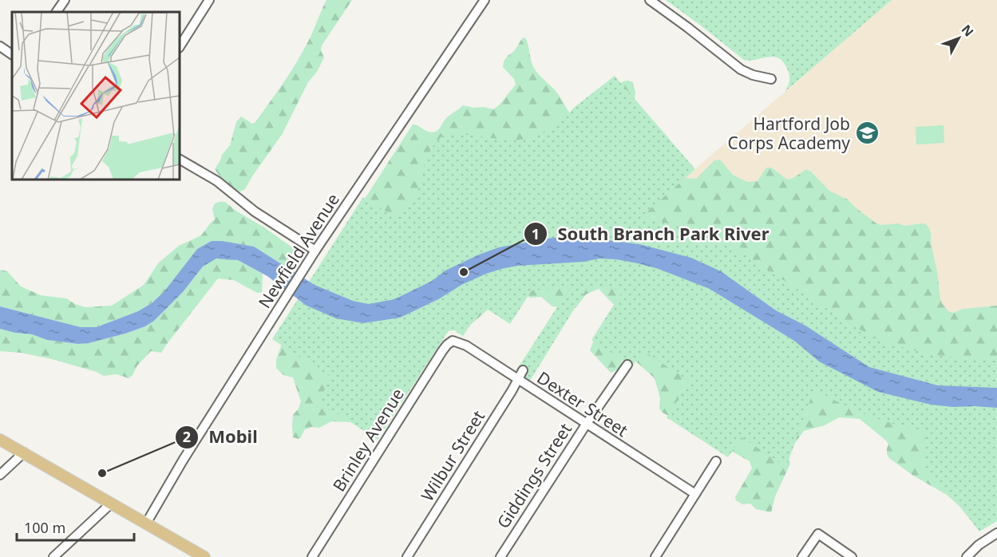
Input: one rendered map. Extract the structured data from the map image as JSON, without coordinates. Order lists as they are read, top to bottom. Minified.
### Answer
{"streets":{"street":["Newfield Avenue","Dexter Street","Brinley Avenue","Wilbur Street","Giddings Street"]},"crossings":[["Dexter Street","Brinley Avenue"],["Dexter Street","Wilbur Street"],["Dexter Street","Giddings Street"]],"places":{"school or university":["Hartford Job Corps Academy"],"other":["South Branch Park River","Mobil"]},"scale_bar":"100 m","north":"top right"}
